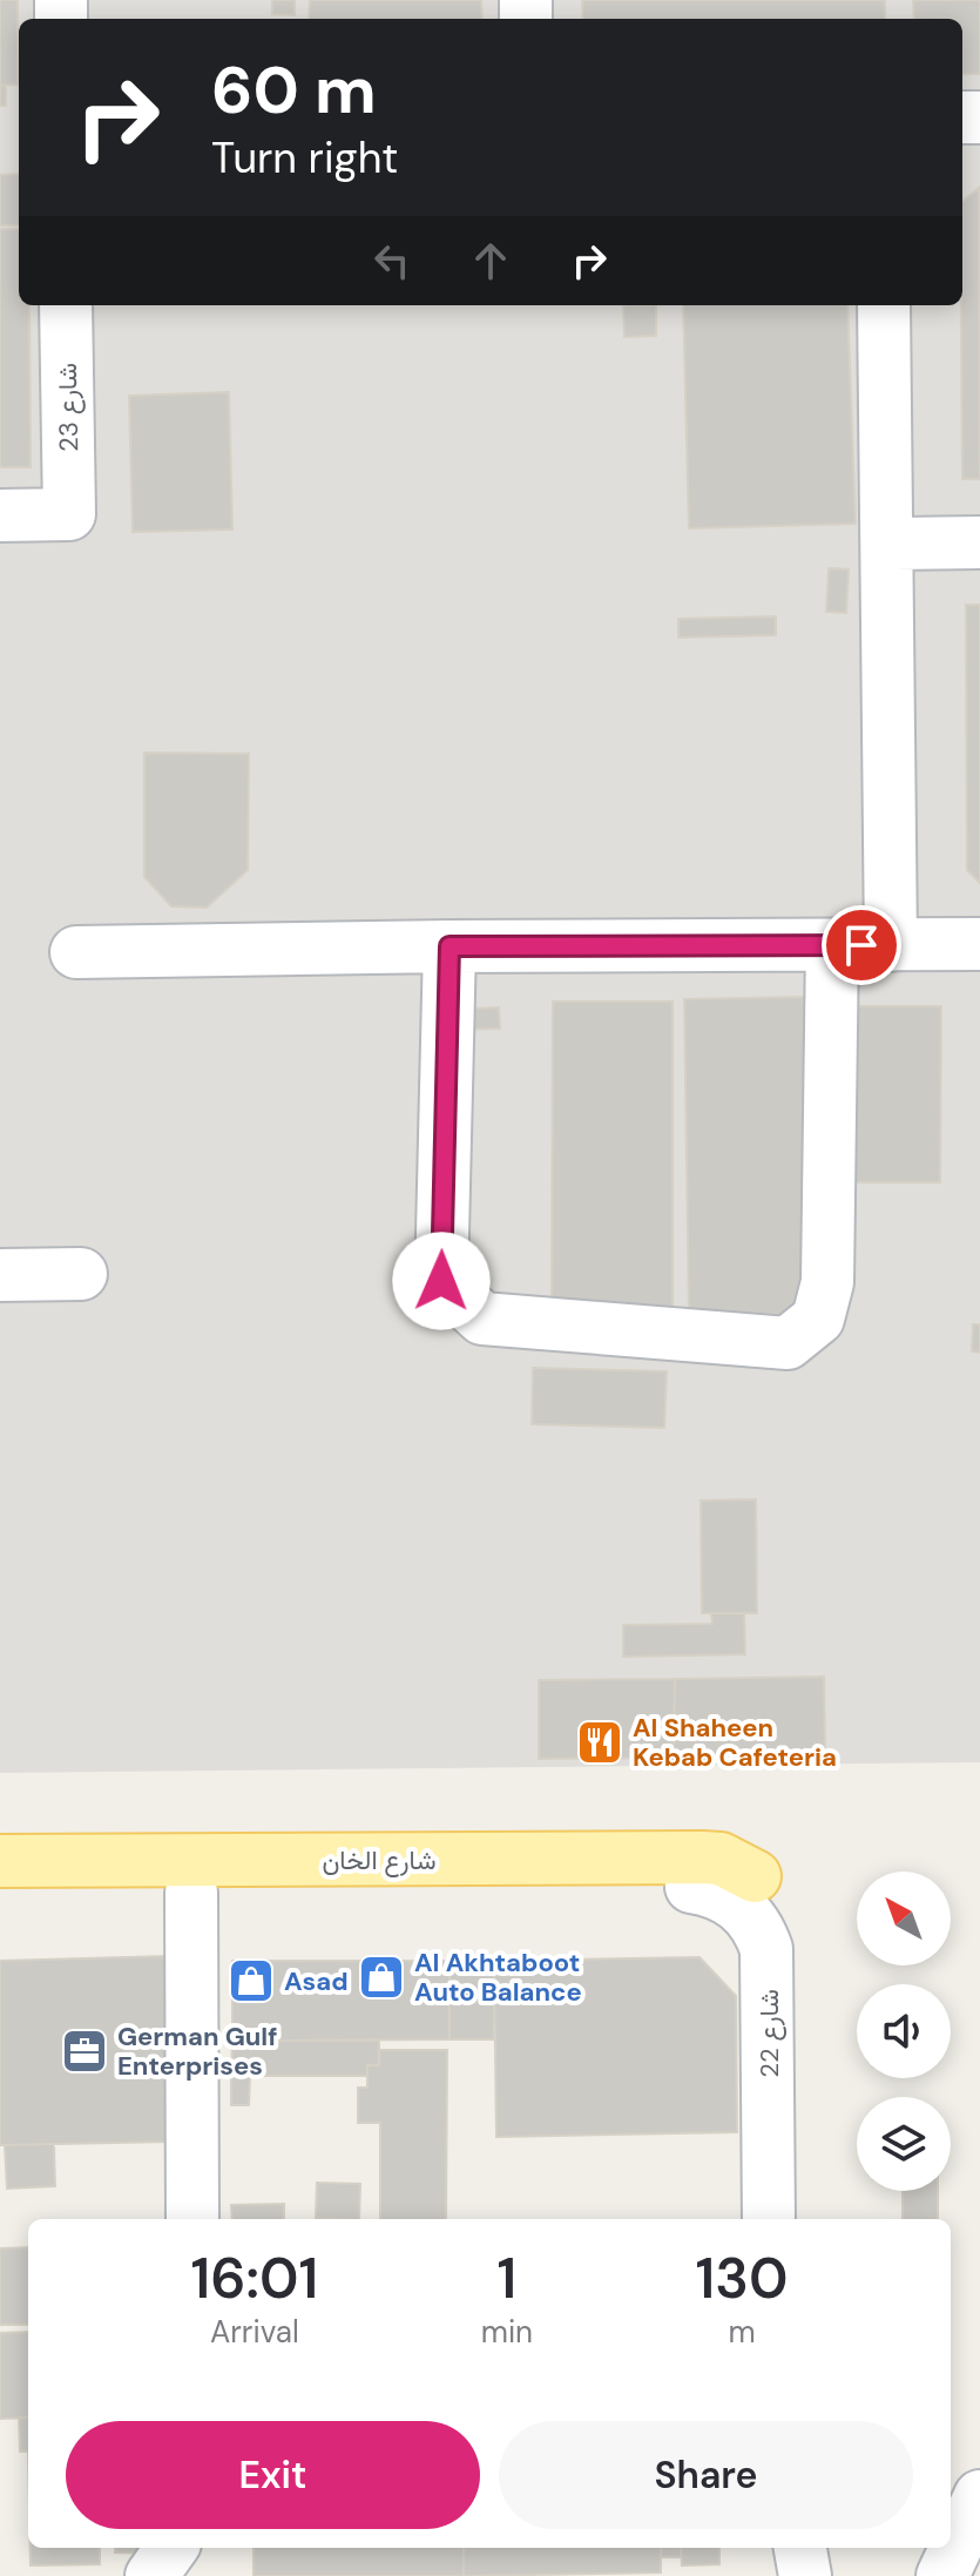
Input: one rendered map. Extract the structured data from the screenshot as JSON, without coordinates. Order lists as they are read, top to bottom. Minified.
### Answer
{"streets":{"main road":["شارع الخان"],"street":["شارع 23","شارع 22"]},"crossings":[["شارع الخان","شارع 22"]],"places":{"restaurant":["Al Shaheen Kebab Cafeteria"],"shop":["Al Akhtaboot Auto Balance","Asad"],"office":["German Gulf Enterprises"]},"north":"top left","page":{"turn":["60 m","Turn right"],"eta":["16:01","Arrival","1","min","130","m"],"buttons":["Exit","Share"]}}
